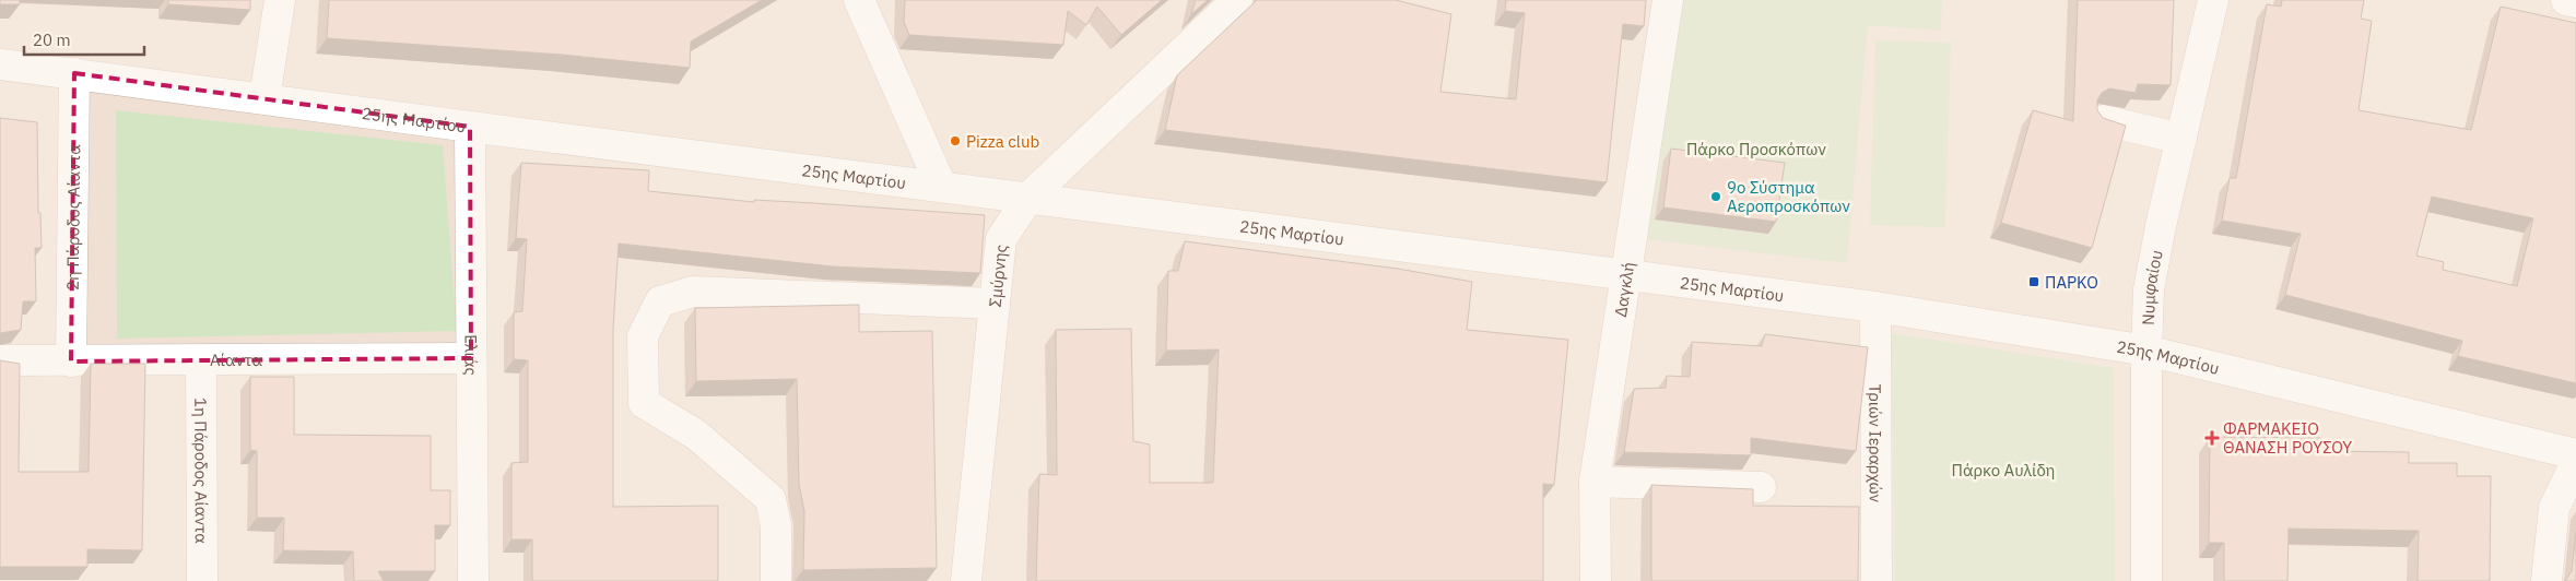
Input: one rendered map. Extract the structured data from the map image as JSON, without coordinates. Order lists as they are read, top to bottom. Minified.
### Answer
{"streets":{"street":["25ης Μαρτίου","2η Πάροδος Αίαντα","Σμύρνης","Νυμφαίου","Δαγκλή","Ελιάς","Αίαντα","Τριών Ιεραρχών","1η Πάροδος Αίαντα"]},"crossings":[["25ης Μαρτίου","2η Πάροδος Αίαντα"],["25ης Μαρτίου","Σμύρνης"],["25ης Μαρτίου","Νυμφαίου"],["25ης Μαρτίου","Δαγκλή"],["25ης Μαρτίου","Ελιάς"],["25ης Μαρτίου","Τριών Ιεραρχών"],["2η Πάροδος Αίαντα","Αίαντα"],["Ελιάς","Αίαντα"],["Αίαντα","1η Πάροδος Αίαντα"]],"parks":["Πάρκο Προσκόπων","Πάρκο Αυλίδη"],"places":{"other":["Pizza club","9ο Σύστημα Αεροπροσκόπων"],"transit":["ΠΑΡΚΟ"],"health":["ΦΑΡΜΑΚΕΙΟ ΘΑΝΑΣΗ ΡΟΥΣΟΥ"]},"scale_bar":"20 m"}
